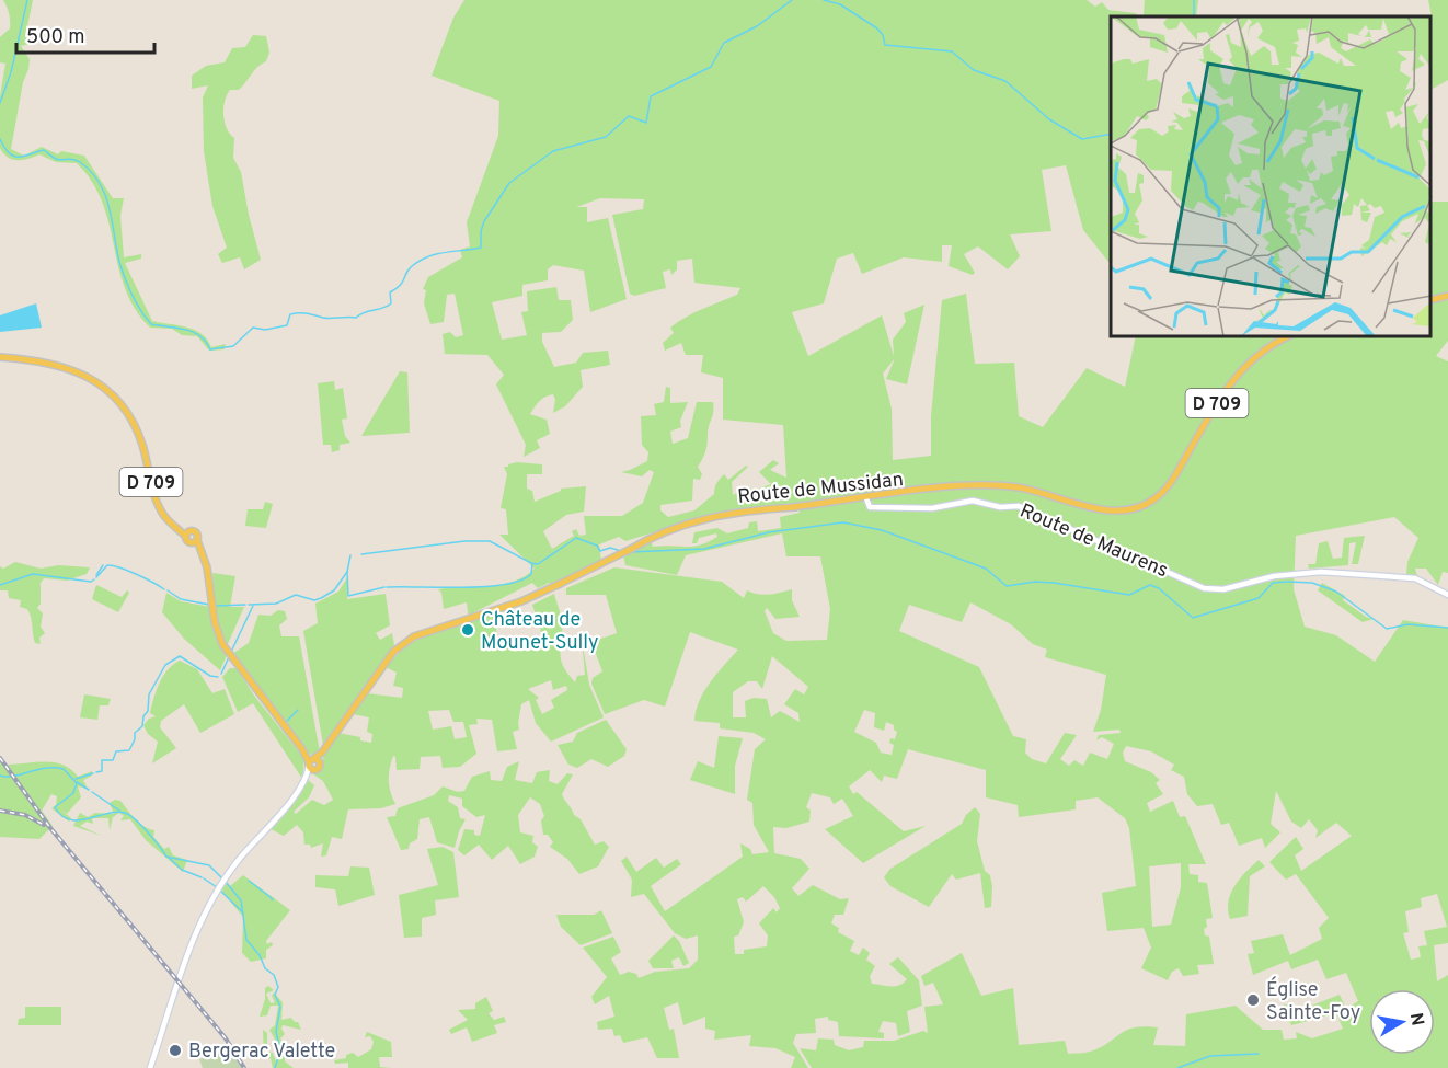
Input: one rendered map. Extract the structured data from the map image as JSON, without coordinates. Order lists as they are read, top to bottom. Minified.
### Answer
{"streets":{"main road":["D 709","Route de Mussidan","Route de Maurens"]},"crossings":[["Route de Mussidan","Route de Maurens"]],"places":["Château de Mounet-Sully","Église Sainte-Foy","Bergerac Valette"],"scale_bar":"500 m","north":"right"}
